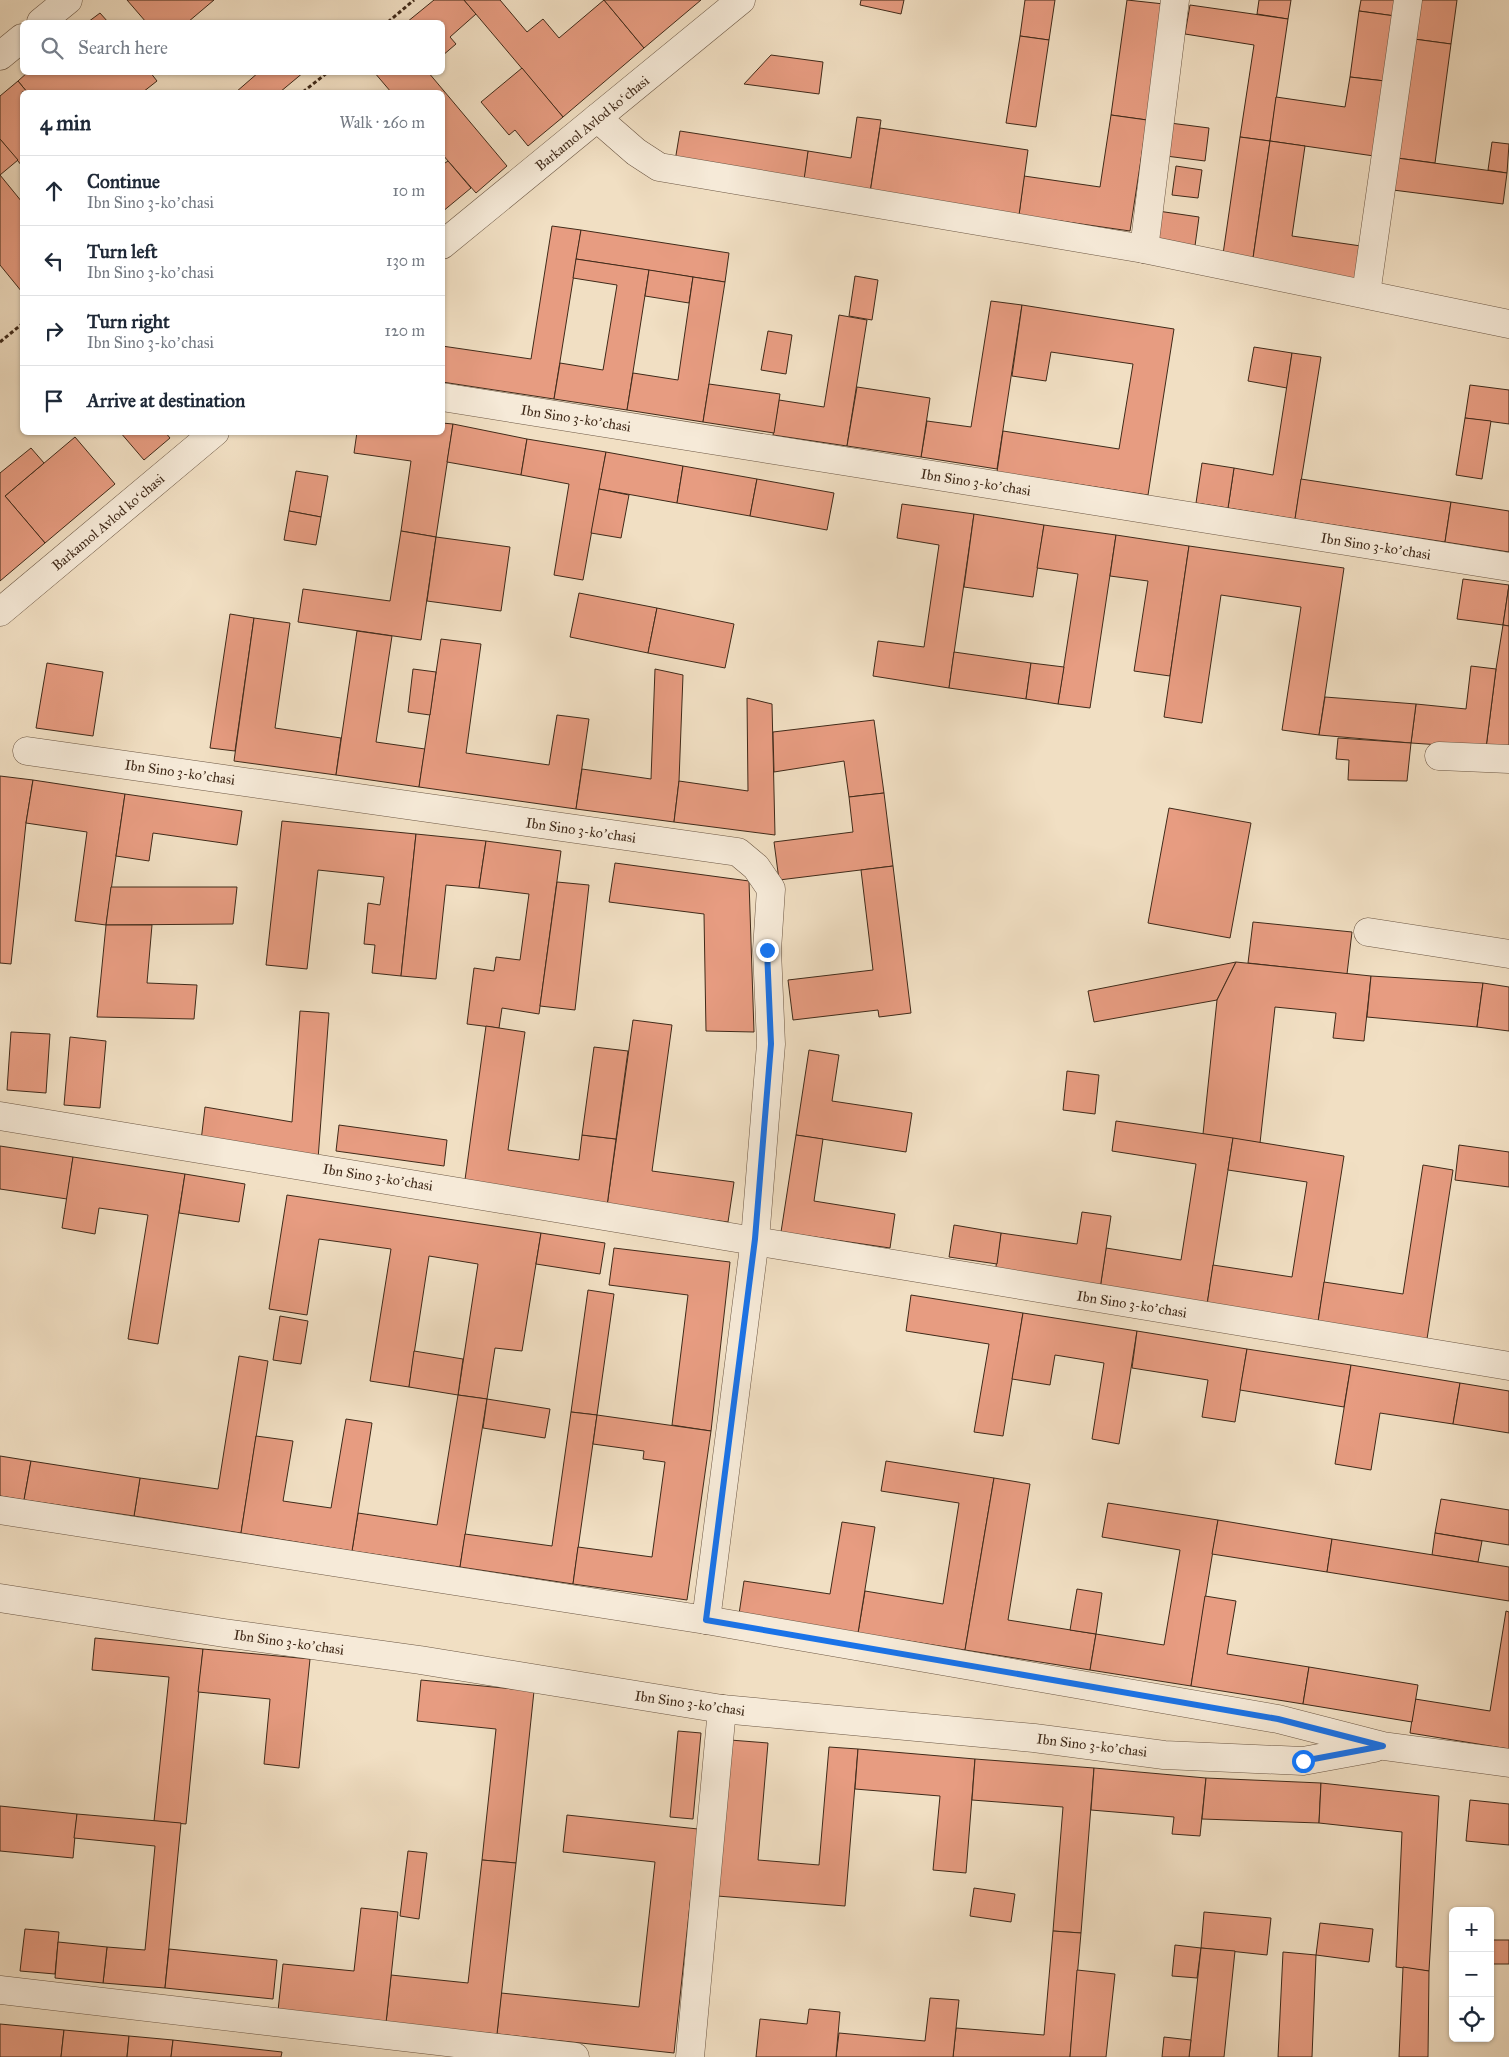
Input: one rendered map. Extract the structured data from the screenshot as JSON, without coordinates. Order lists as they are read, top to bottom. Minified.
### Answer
{"streets":{"street":["Barkamol Avlod koʻchasi","Ibn Sino 3-koʼchasi"]},"page":{"search":"Search here","heading":["4 min","Walk · 260 m"],"list":[["Continue","Ibn Sino 3-koʼchasi","10 m"],["Turn left","Ibn Sino 3-koʼchasi","130 m"],["Turn right","Ibn Sino 3-koʼchasi","120 m"],"Arrive at destination"],"map_buttons":["+","−"]}}
